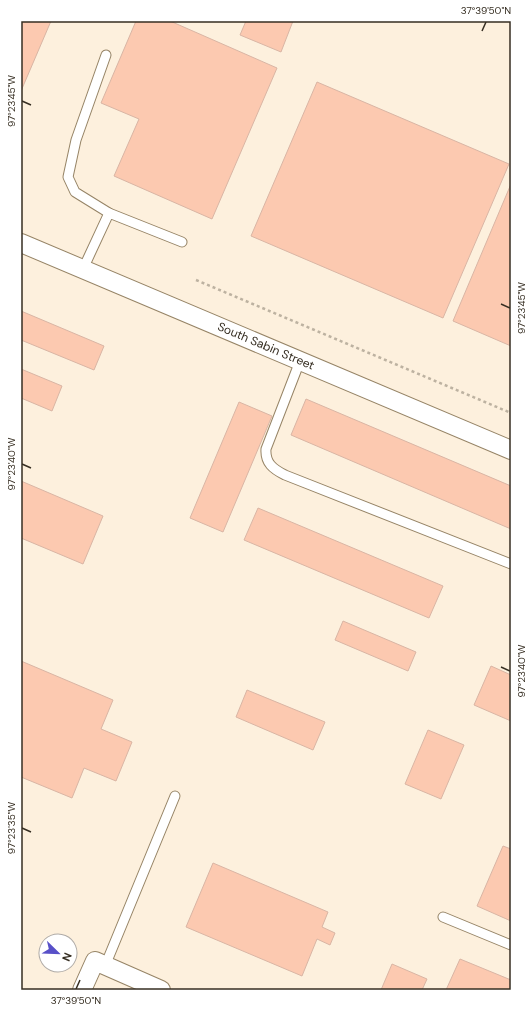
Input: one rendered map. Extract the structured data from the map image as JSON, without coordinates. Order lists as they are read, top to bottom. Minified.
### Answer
{"streets":{"street":["South Sabin Street"]},"north":"bottom right","coordinates":["37°39'50\"N","97°23'45\"W","97°23'40\"W","97°23'35\"W"]}
